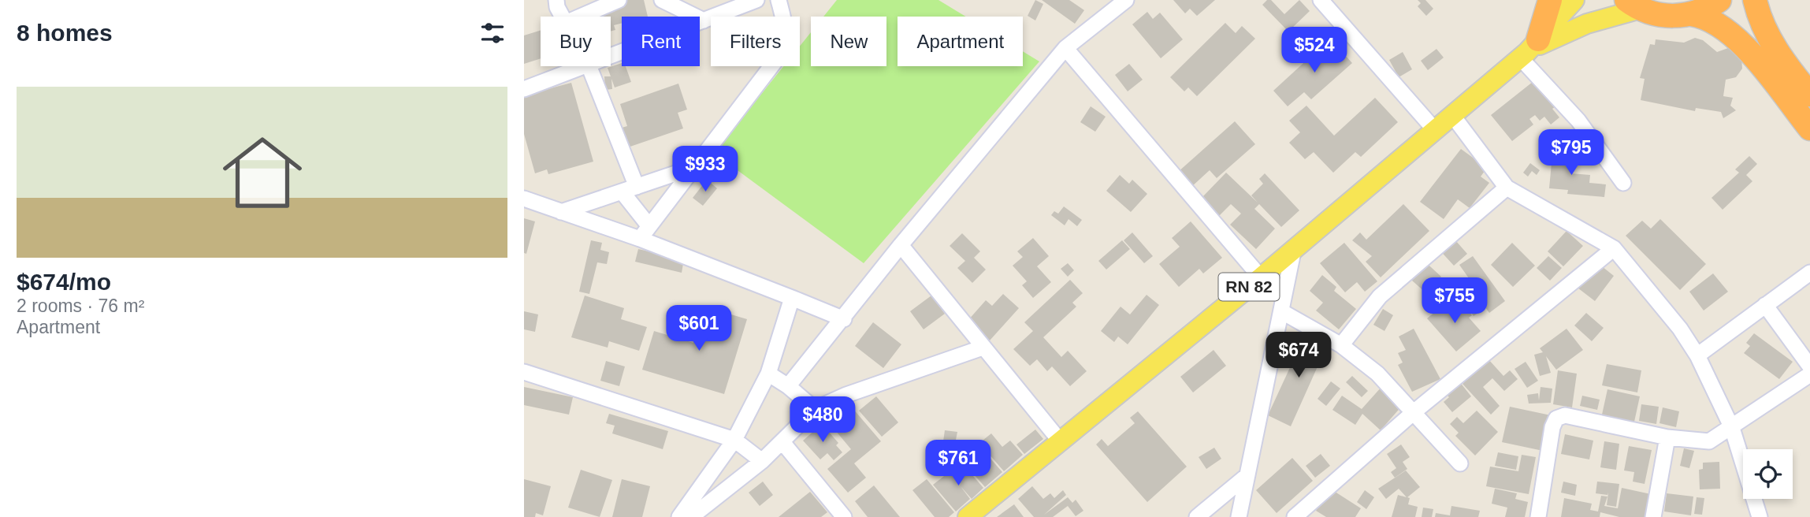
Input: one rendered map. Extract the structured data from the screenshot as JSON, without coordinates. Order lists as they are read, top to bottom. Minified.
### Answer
{"streets":{"main road":["RN 82"]},"page":{"heading":"8 homes","chip":["Buy","Rent","Filters","New","Apartment"],"price":["$524","$795","$933","$755","$601","$674","$480","$761"],"list":[{"name":"$674/mo","note":"2 rooms · 76 m² · Apartment"}]}}
